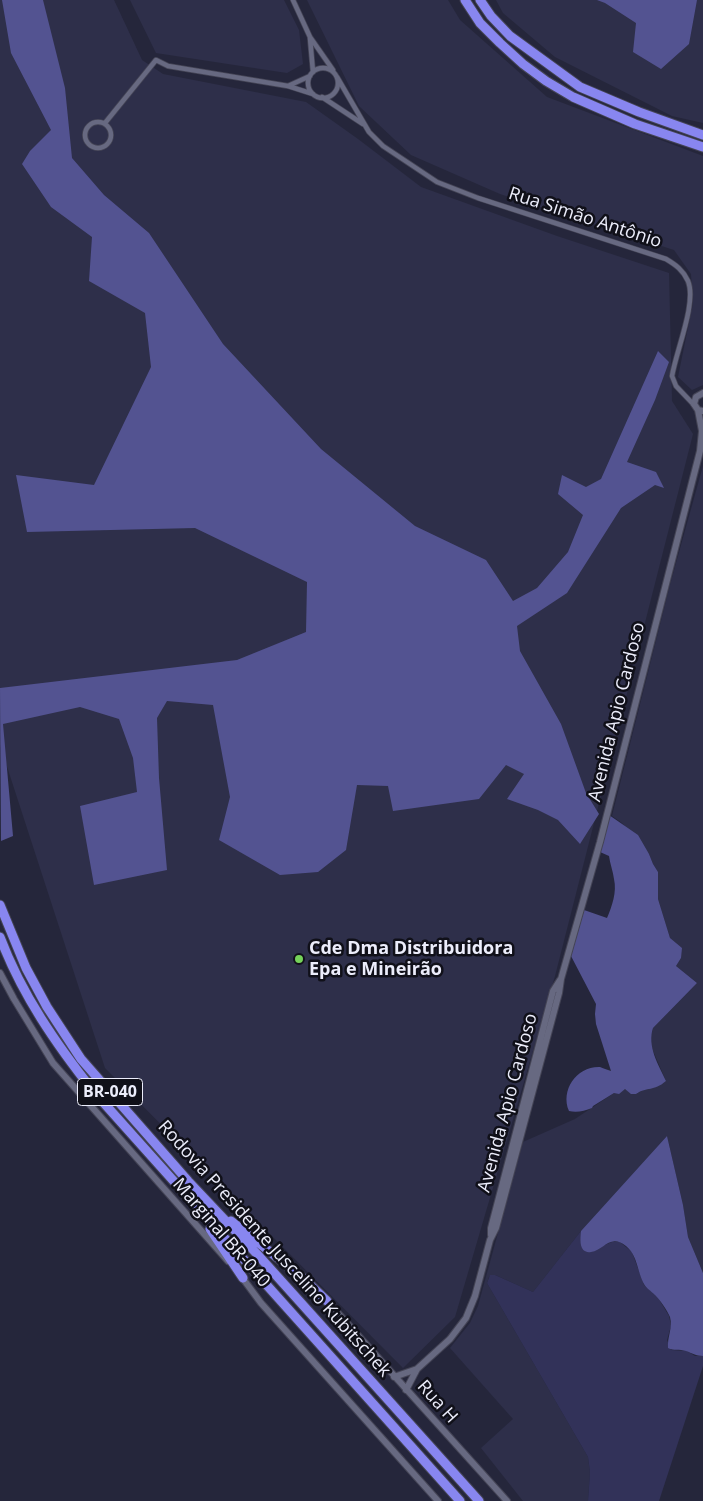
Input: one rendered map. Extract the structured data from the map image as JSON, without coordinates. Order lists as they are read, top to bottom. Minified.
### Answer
{"streets":{"highway":["BR-040","Rodovia Presidente Juscelino Kubitschek"],"street":["Rua Simão Antônio","Avenida Apio Cardoso","Marginal BR-040","Rua H"]},"crossings":[["Rua Simão Antônio","Avenida Apio Cardoso"],["Avenida Apio Cardoso","Rua H"]],"places":["Cde Dma Distribuidora Epa e Mineirão"]}
